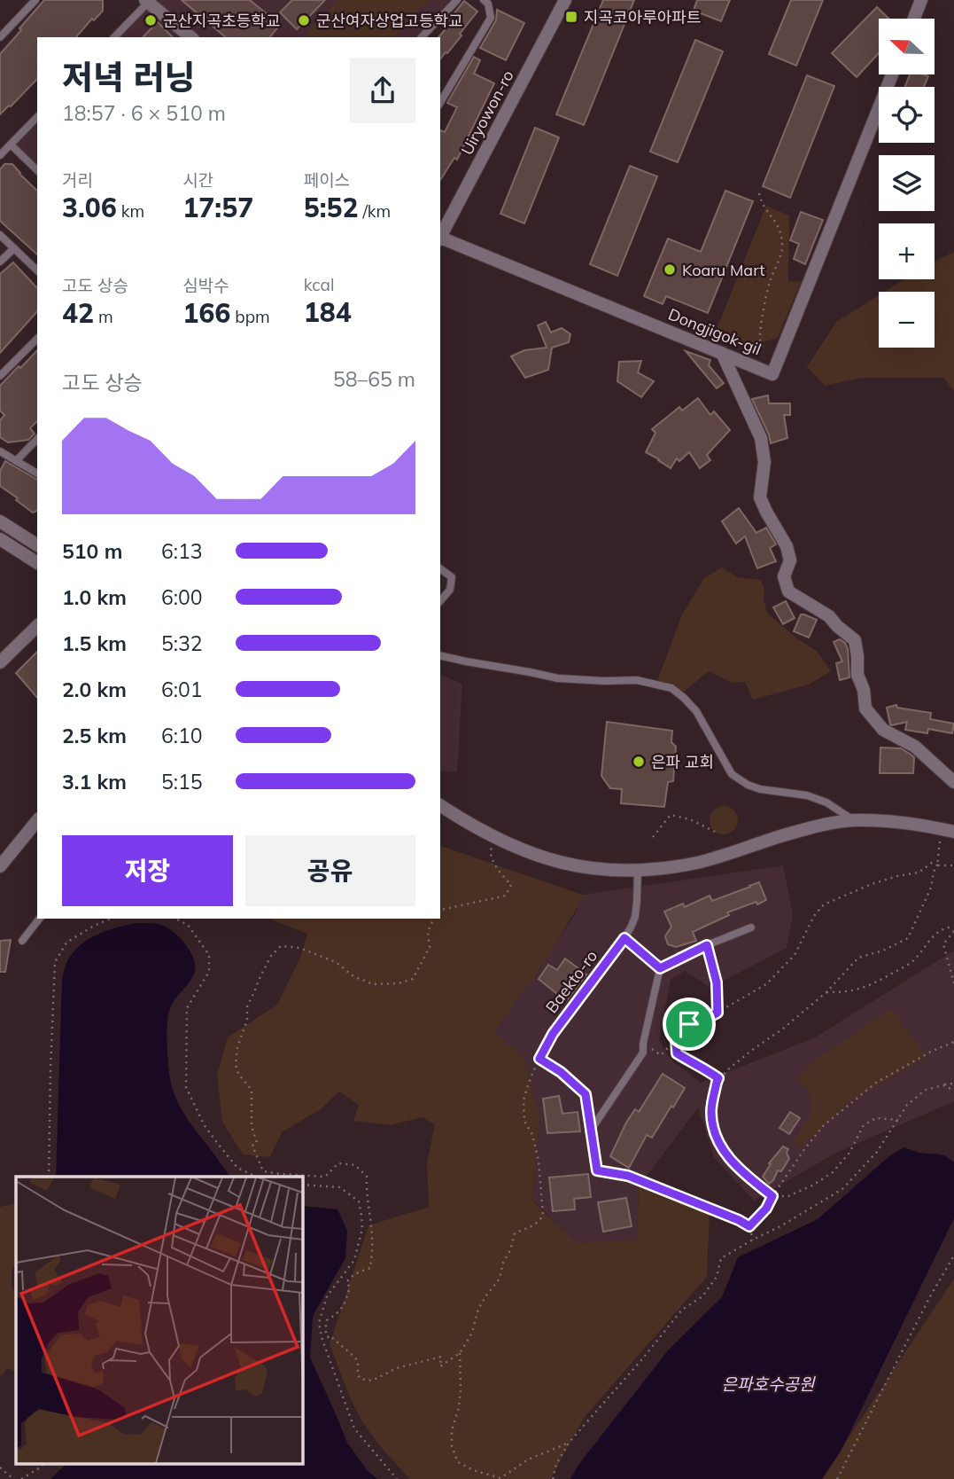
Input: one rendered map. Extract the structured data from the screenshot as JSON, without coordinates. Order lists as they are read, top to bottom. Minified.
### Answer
{"streets":{"street":["Uiryowon-ro","Dongjigok-gil"],"lane":["Baekto-ro"]},"water":["은파호수공원"],"places":{"transit":["지곡코아루아파트"],"other":["군산지곡초등학교","군산여자상업고등학교","Koaru Mart","은파 교회"]},"north":"left","page":{"map_buttons":["+","−"],"heading":["저녁 러닝","18:57 · 6 × 510 m"],"stats":[["거리","3.06 km"],["시간","17:57"],["페이스","5:52 /km"],["고도 상승","42 m"],["심박수","166 bpm"],["kcal","184"]],"chart":["고도 상승","58–65 m"],"list":[{"name":"510 m","note":"6:13"},{"name":"1.0 km","note":"6:00"},{"name":"1.5 km","note":"5:32"},{"name":"2.0 km","note":"6:01"},{"name":"2.5 km","note":"6:10"},{"name":"3.1 km","note":"5:15"}],"buttons":["저장","공유"]}}
